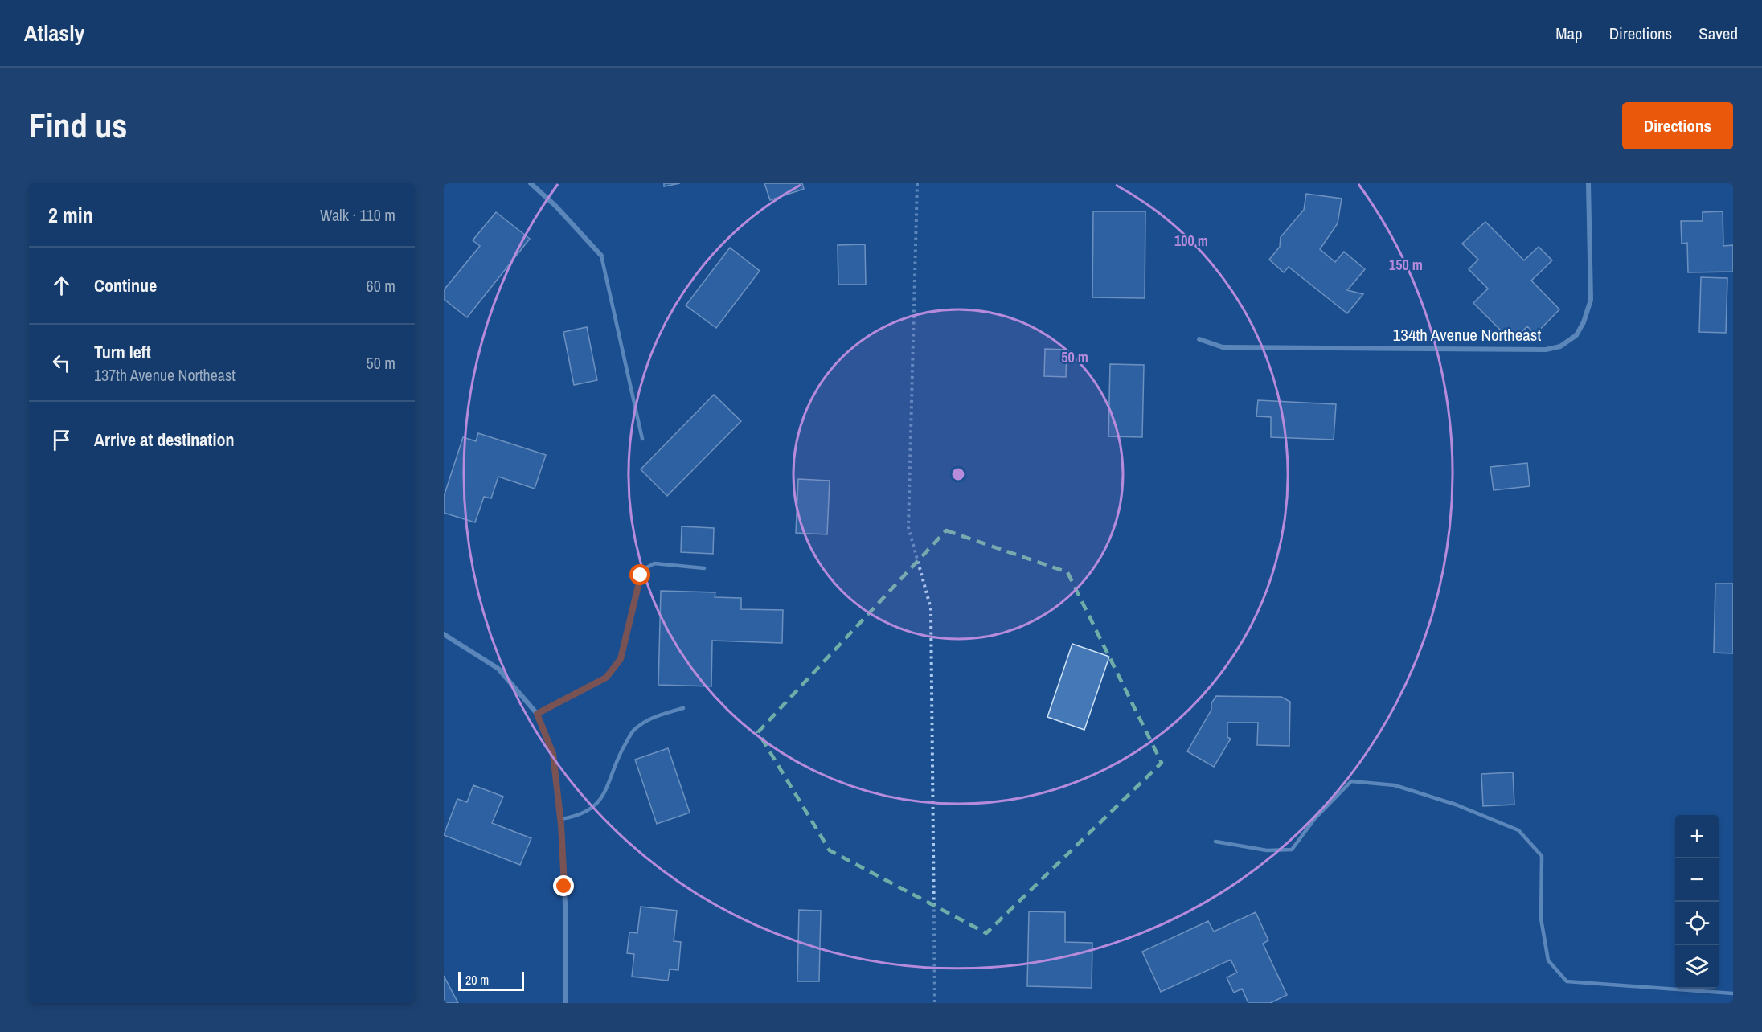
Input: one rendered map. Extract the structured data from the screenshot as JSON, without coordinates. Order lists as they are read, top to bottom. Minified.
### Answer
{"streets":{"street":["134th Avenue Northeast"]},"scale_bar":"20 m","page":{"header":"Atlasly","nav":["Map","Directions","Saved"],"buttons":"Directions","title":"Find us","heading":["2 min","Walk · 110 m"],"list":[["Continue","60 m"],["Turn left","137th Avenue Northeast","50 m"],"Arrive at destination"],"map_buttons":["+","−"],"scale":"20 m"},"rings":["100 m","150 m","50 m"]}
